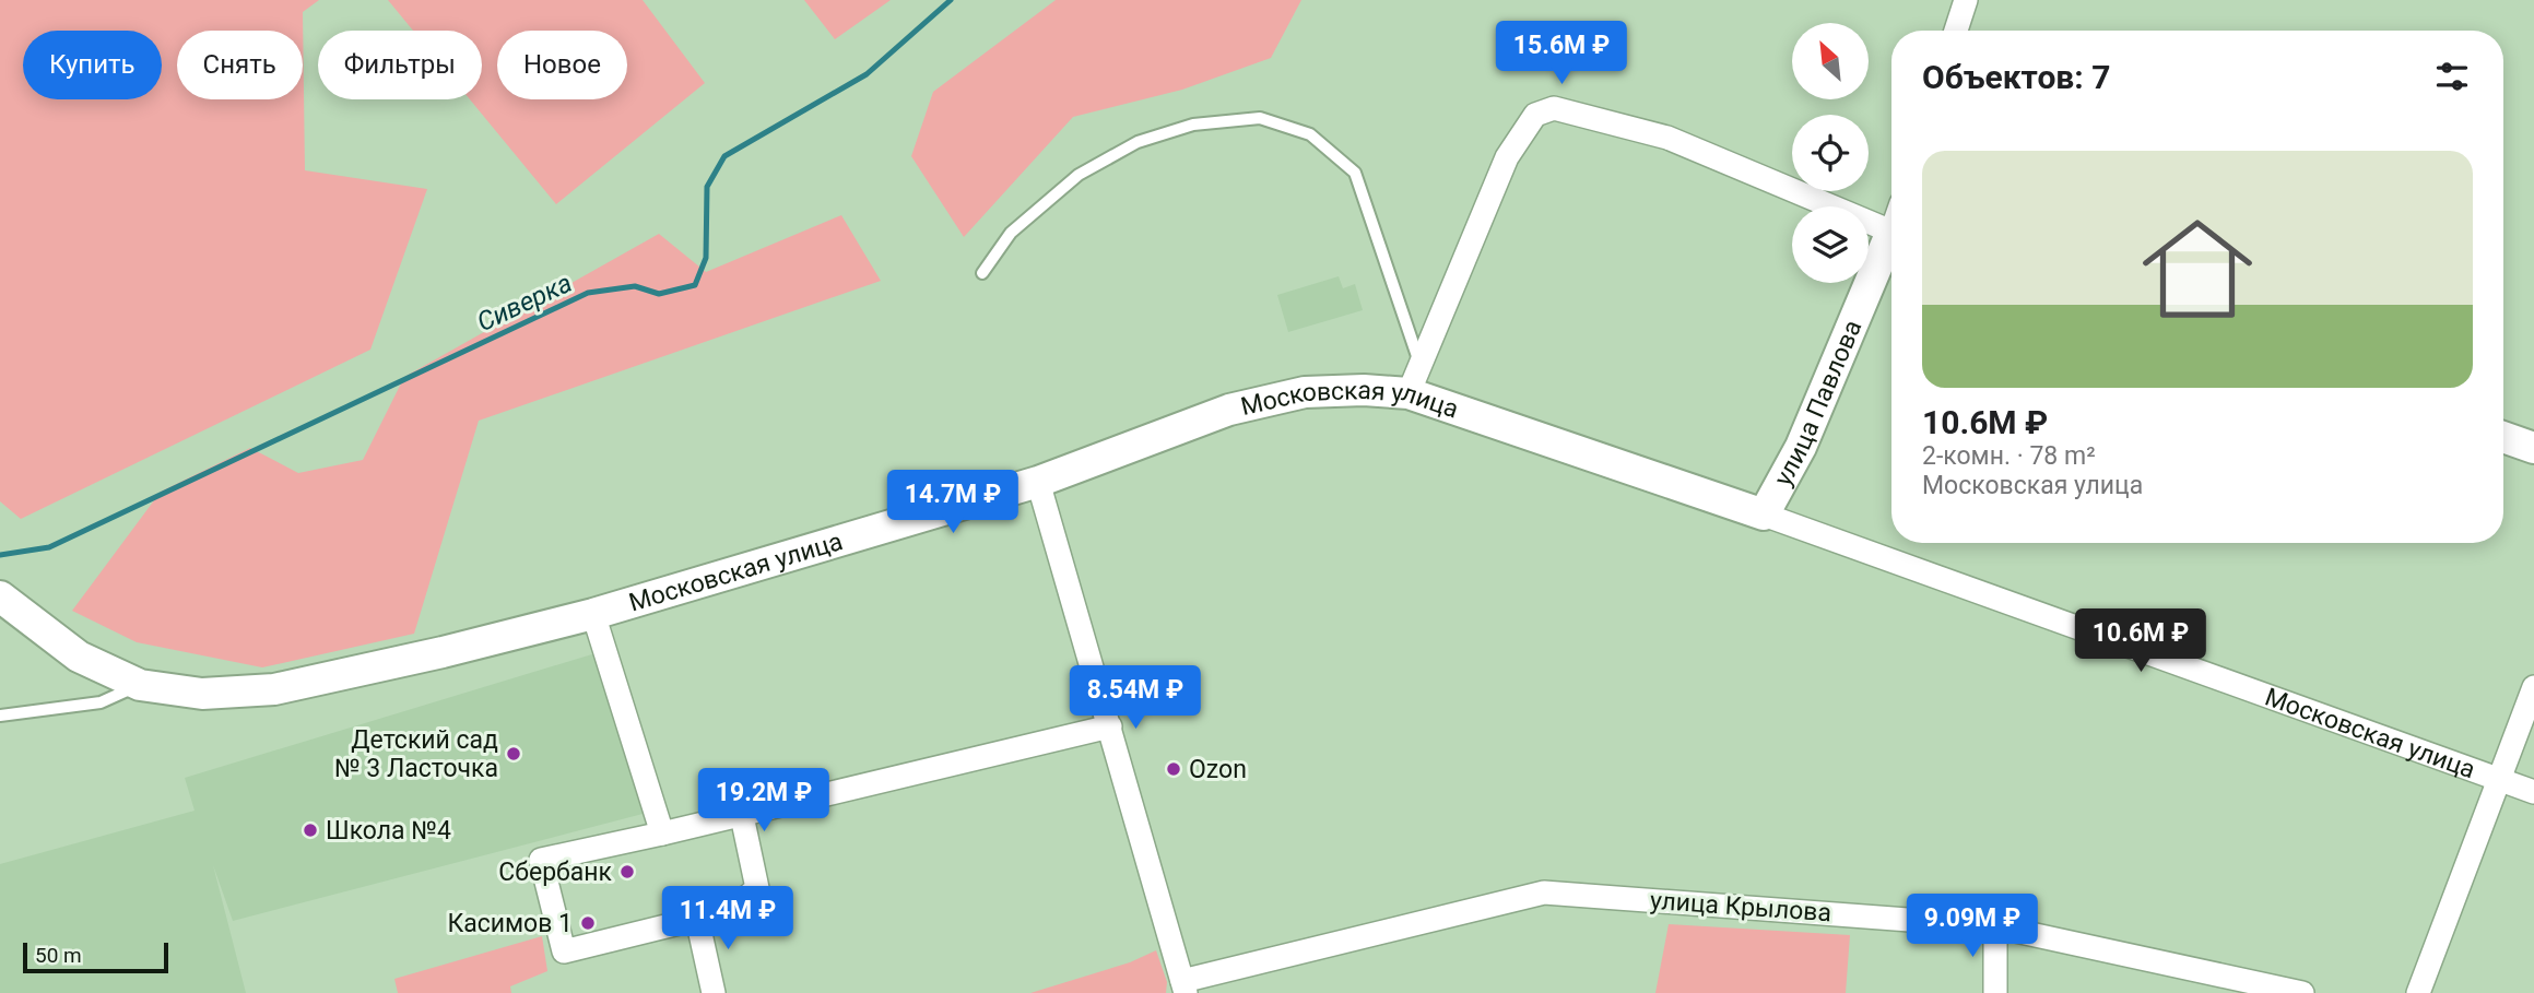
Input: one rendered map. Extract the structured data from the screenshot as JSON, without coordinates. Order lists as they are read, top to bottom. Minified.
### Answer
{"streets":{"main road":["улица Павлова","Московская улица"],"street":["улица Крылова"]},"crossings":[["улица Павлова","Московская улица"]],"water":["Сиверка"],"places":["Детский сад № 3 Ласточка","Ozon","Школа №4","Сбербанк","Касимов 1"],"scale_bar":"50 m","north":"top left","page":{"price":["15.6M ₽","14.7M ₽","10.6M ₽","8.54M ₽","19.2M ₽","11.4M ₽","9.09M ₽"],"chip":["Купить","Снять","Фильтры","Новое"],"heading":"Объектов: 7","list":[{"name":"10.6M ₽","note":"2-комн. · 78 m² · Московская улица"}],"scale":"50 m"}}
